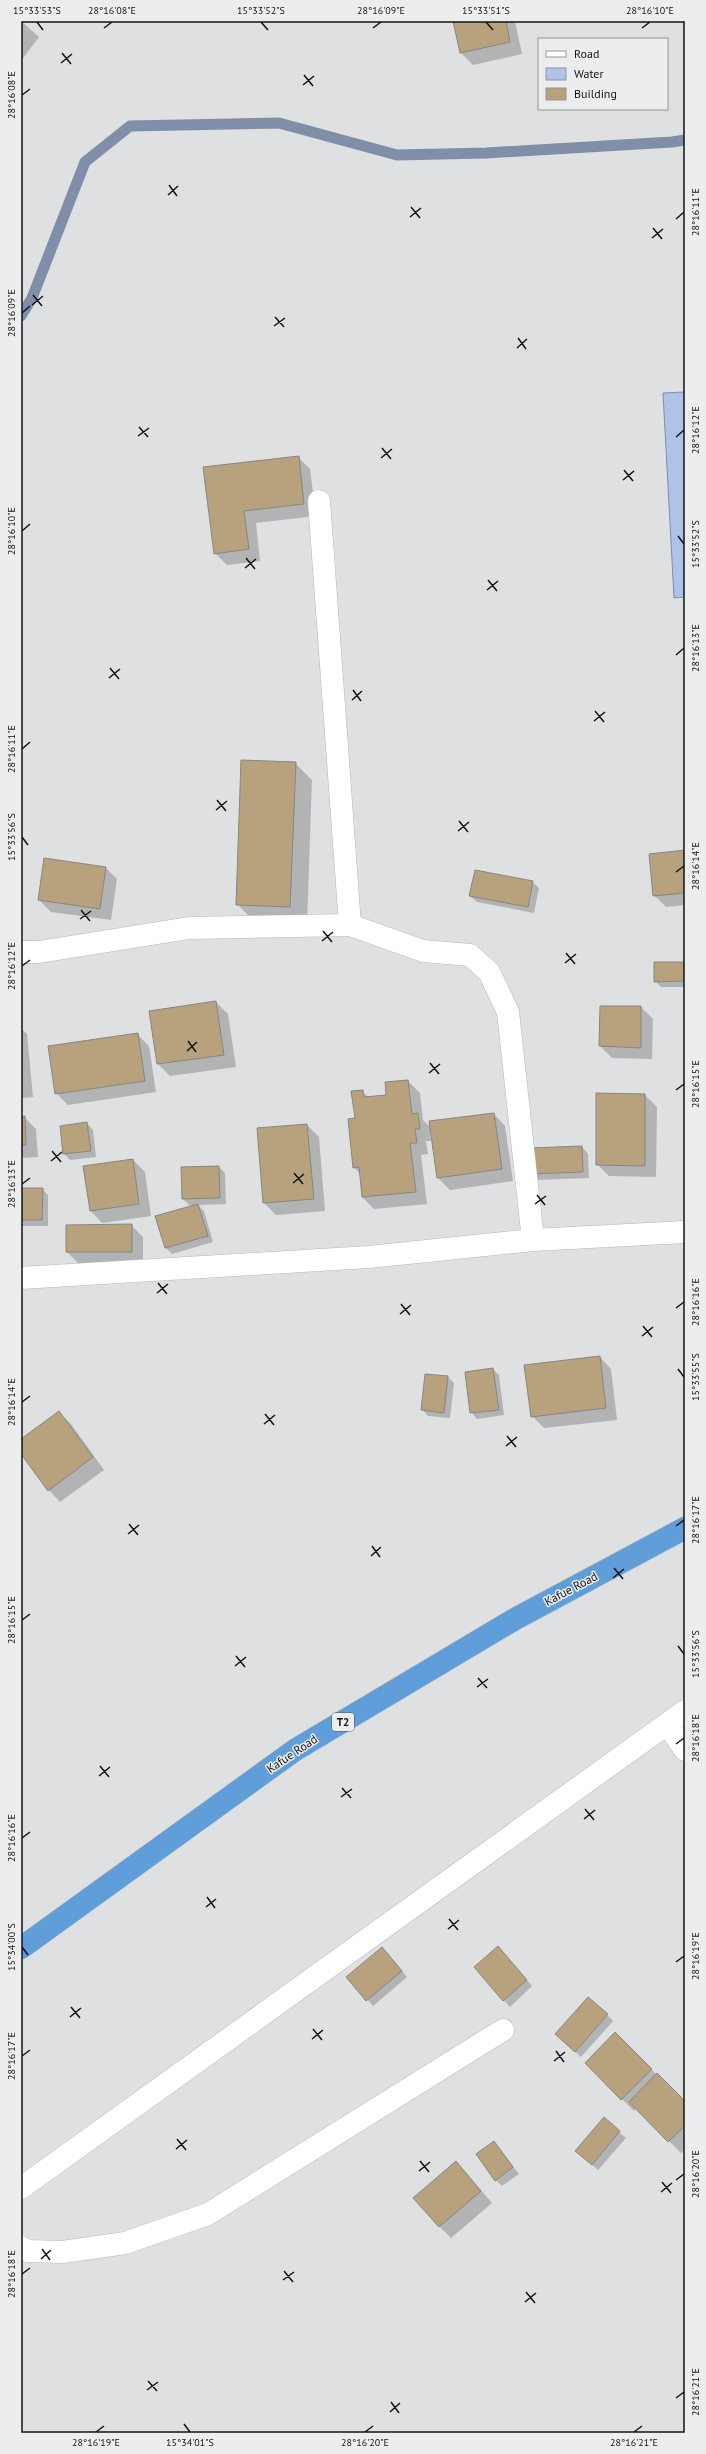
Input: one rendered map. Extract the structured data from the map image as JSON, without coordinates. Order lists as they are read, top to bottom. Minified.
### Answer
{"streets":{"highway":["Kafue Road","T2"]},"legend":["Road","Water","Building"],"coordinates":["15°33'53\"S","28°16'08\"E","15°33'52\"S","28°16'09\"E","15°33'51\"S","28°16'10\"E","28°16'11\"E","28°16'12\"E","28°16'13\"E","15°33'56\"S","28°16'14\"E","28°16'15\"E","28°16'16\"E","15°33'55\"S","28°16'17\"E","28°16'18\"E","15°34'00\"S","28°16'19\"E","28°16'20\"E","28°16'21\"E","15°34'01\"S"]}
